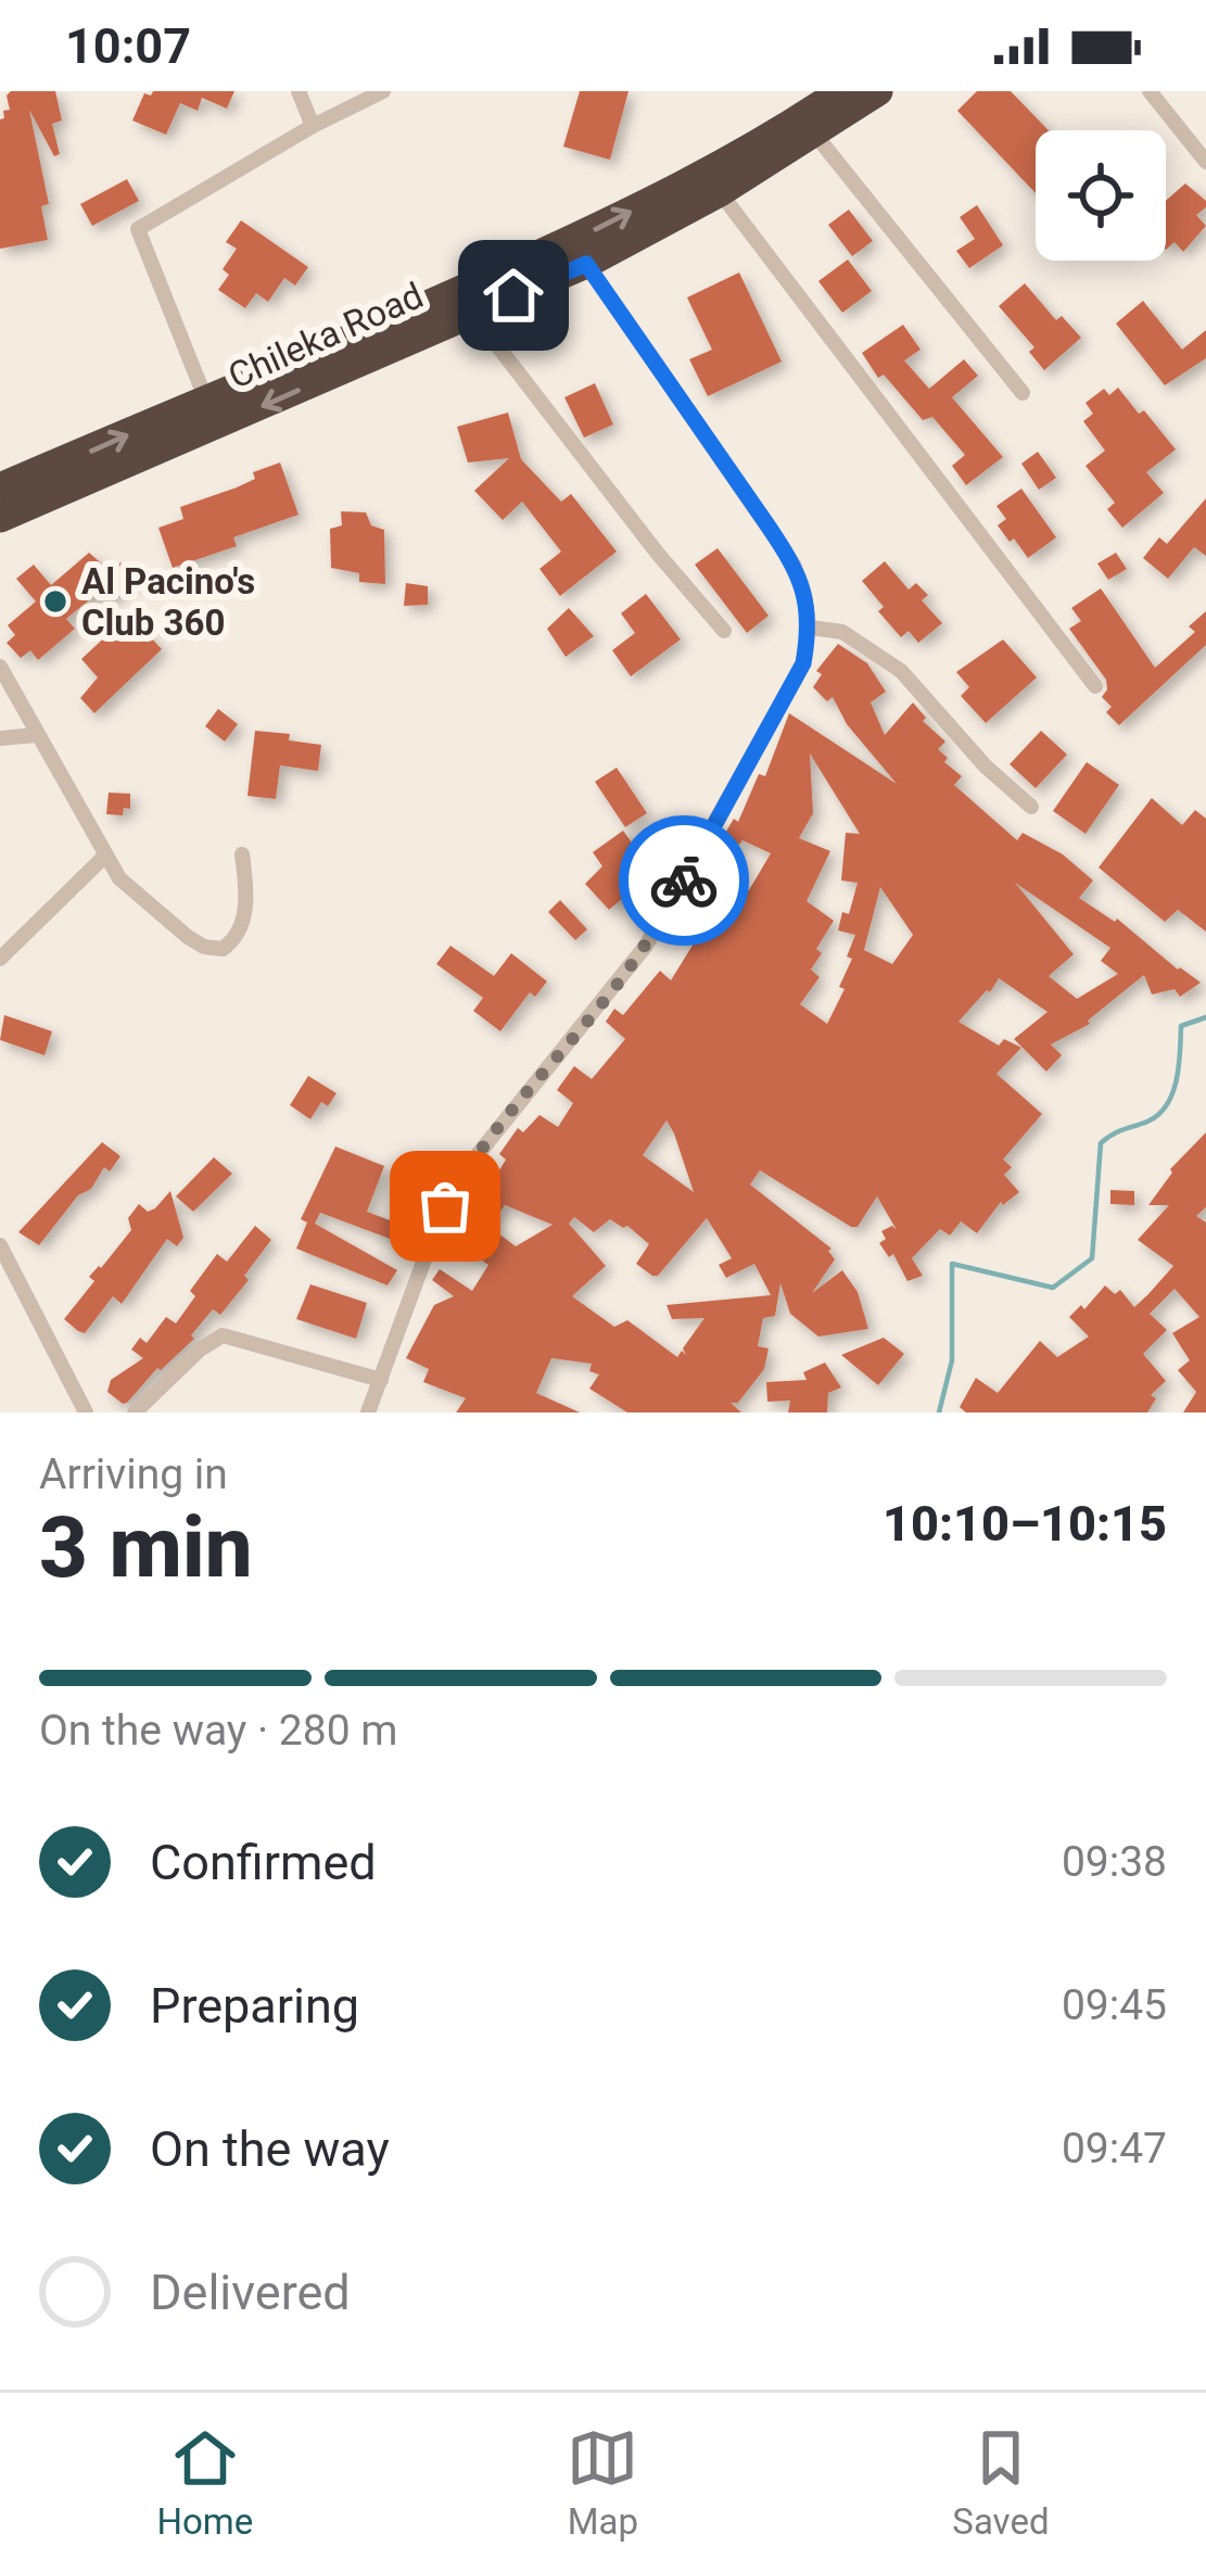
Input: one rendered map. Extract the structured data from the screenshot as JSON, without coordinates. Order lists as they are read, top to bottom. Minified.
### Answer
{"streets":{"highway":["Chileka Road"]},"places":["Al Pacino's Club 360"],"page":{"status":"10:07","heading":["3 min","Arriving in","10:10–10:15"],"bar":"On the way · 280 m","list":[["Confirmed","09:38"],["Preparing","09:45"],["On the way","09:47"],"Delivered"],"tabs":["Home","Map","Saved"]}}
